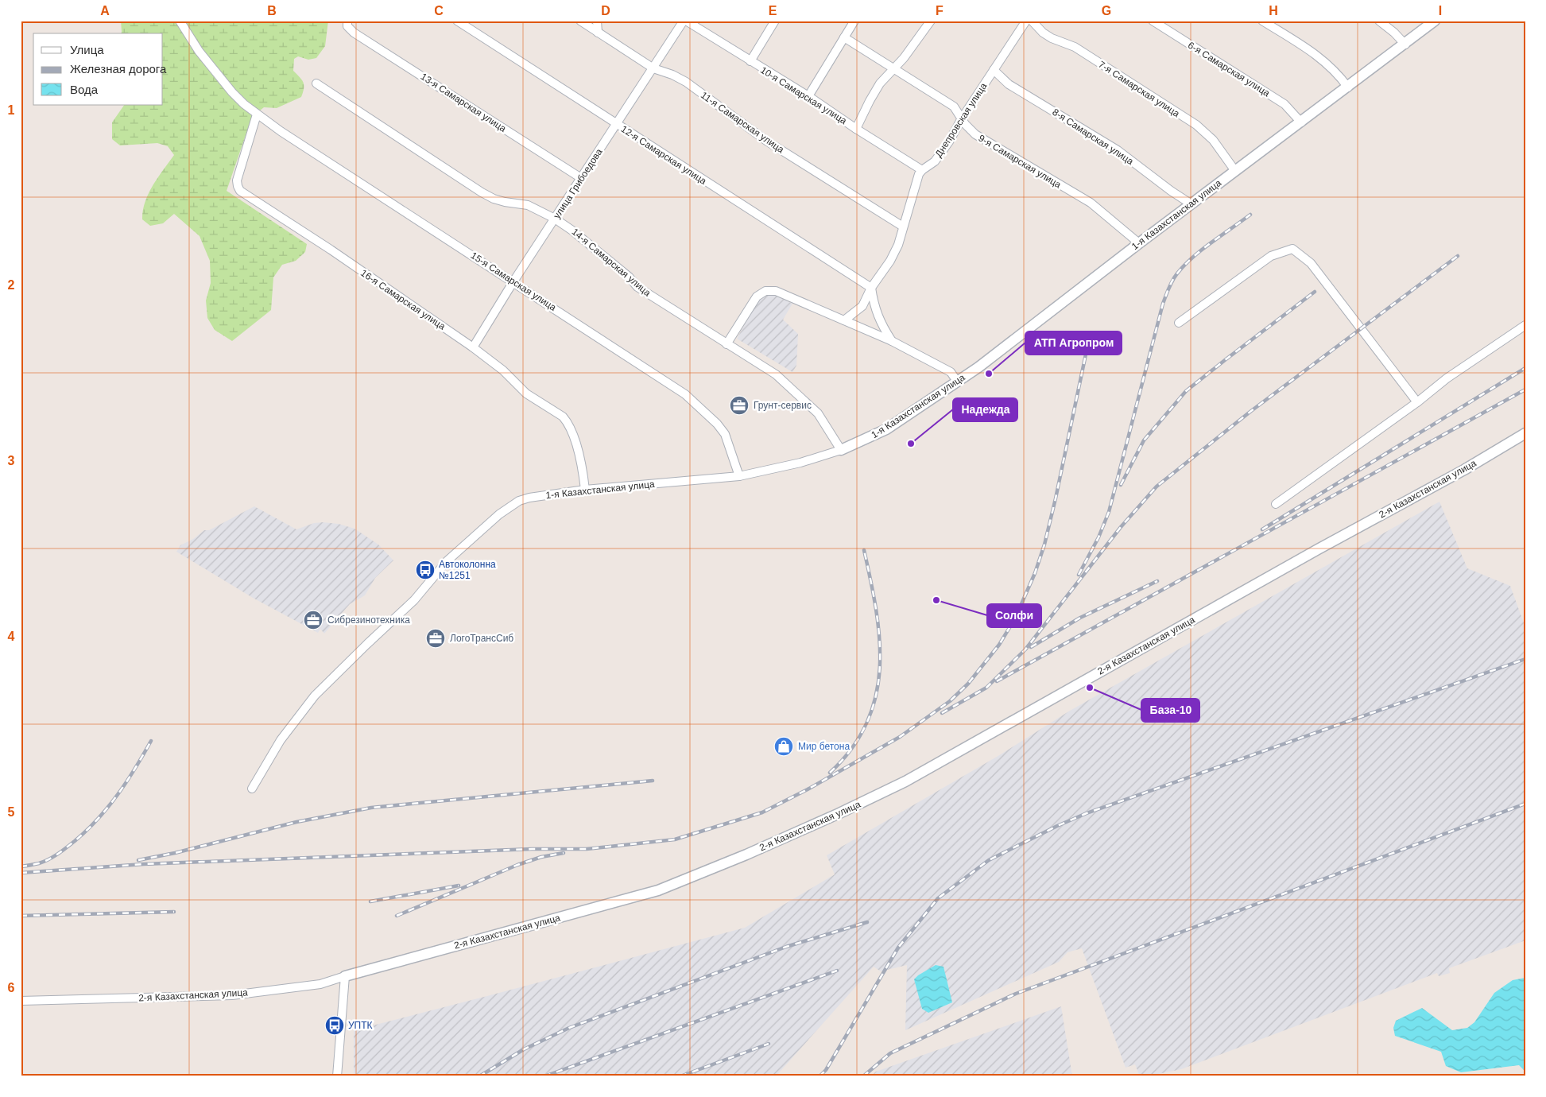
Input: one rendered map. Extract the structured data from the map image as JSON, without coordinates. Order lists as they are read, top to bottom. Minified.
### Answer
{"streets":{"street":["6-я Самарская улица","7-я Самарская улица","10-я Самарская улица","13-я Самарская улица","Днепровская улица","11-я Самарская улица","8-я Самарская улица","12-я Самарская улица","9-я Самарская улица","улица Грибоедова","1-я Казахстанская улица","14-я Самарская улица","15-я Самарская улица","16-я Самарская улица","2-я Казахстанская улица"]},"crossings":[["6-я Самарская улица","1-я Казахстанская улица"],["7-я Самарская улица","1-я Казахстанская улица"],["10-я Самарская улица","Днепровская улица"],["10-я Самарская улица","улица Грибоедова"],["13-я Самарская улица","улица Грибоедова"],["Днепровская улица","11-я Самарская улица"],["Днепровская улица","8-я Самарская улица"],["Днепровская улица","12-я Самарская улица"],["Днепровская улица","9-я Самарская улица"],["11-я Самарская улица","улица Грибоедова"],["8-я Самарская улица","1-я Казахстанская улица"],["12-я Самарская улица","улица Грибоедова"],["9-я Самарская улица","1-я Казахстанская улица"],["улица Грибоедова","14-я Самарская улица"],["улица Грибоедова","15-я Самарская улица"],["улица Грибоедова","16-я Самарская улица"],["1-я Казахстанская улица","14-я Самарская улица"],["1-я Казахстанская улица","15-я Самарская улица"],["1-я Казахстанская улица","16-я Самарская улица"],["15-я Самарская улица","16-я Самарская улица"]],"places":{"other":["АТП Агропром","Надежда","Солфи","База-10"],"office":["Грунт-сервис","Сибрезинотехника","ЛогоТрансСиб"],"bus stop":["Автоколонна №1251","УПТК"],"shop":["Мир бетона"]},"legend":["Улица","Железная дорога","Вода"],"grid":{"columns":["A","B","C","D","E","F","G","H","I"],"rows":["1","2","3","4","5","6"]}}
